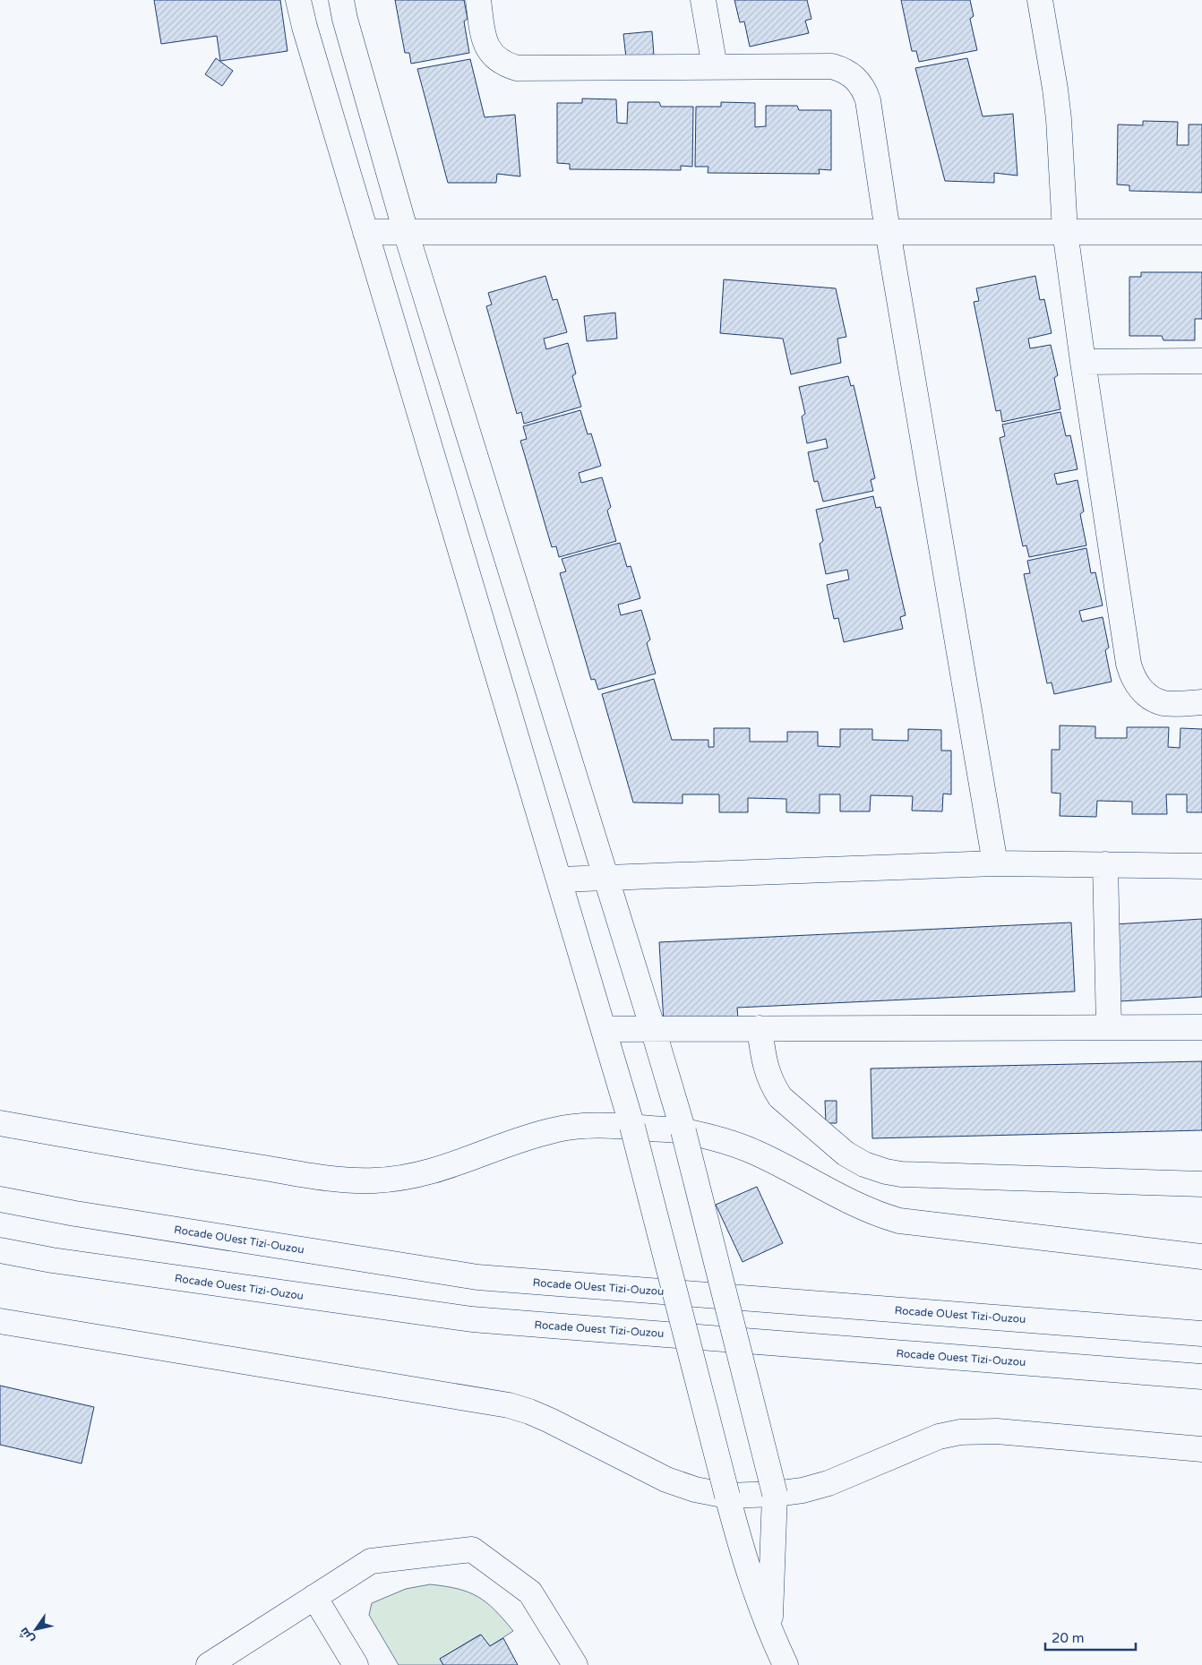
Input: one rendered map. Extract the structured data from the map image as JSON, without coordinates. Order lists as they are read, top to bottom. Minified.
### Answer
{"streets":{"main road":["Rocade OUest Tizi-Ouzou","Rocade Ouest Tizi-Ouzou"]},"scale_bar":"20 m","north":"bottom left"}
